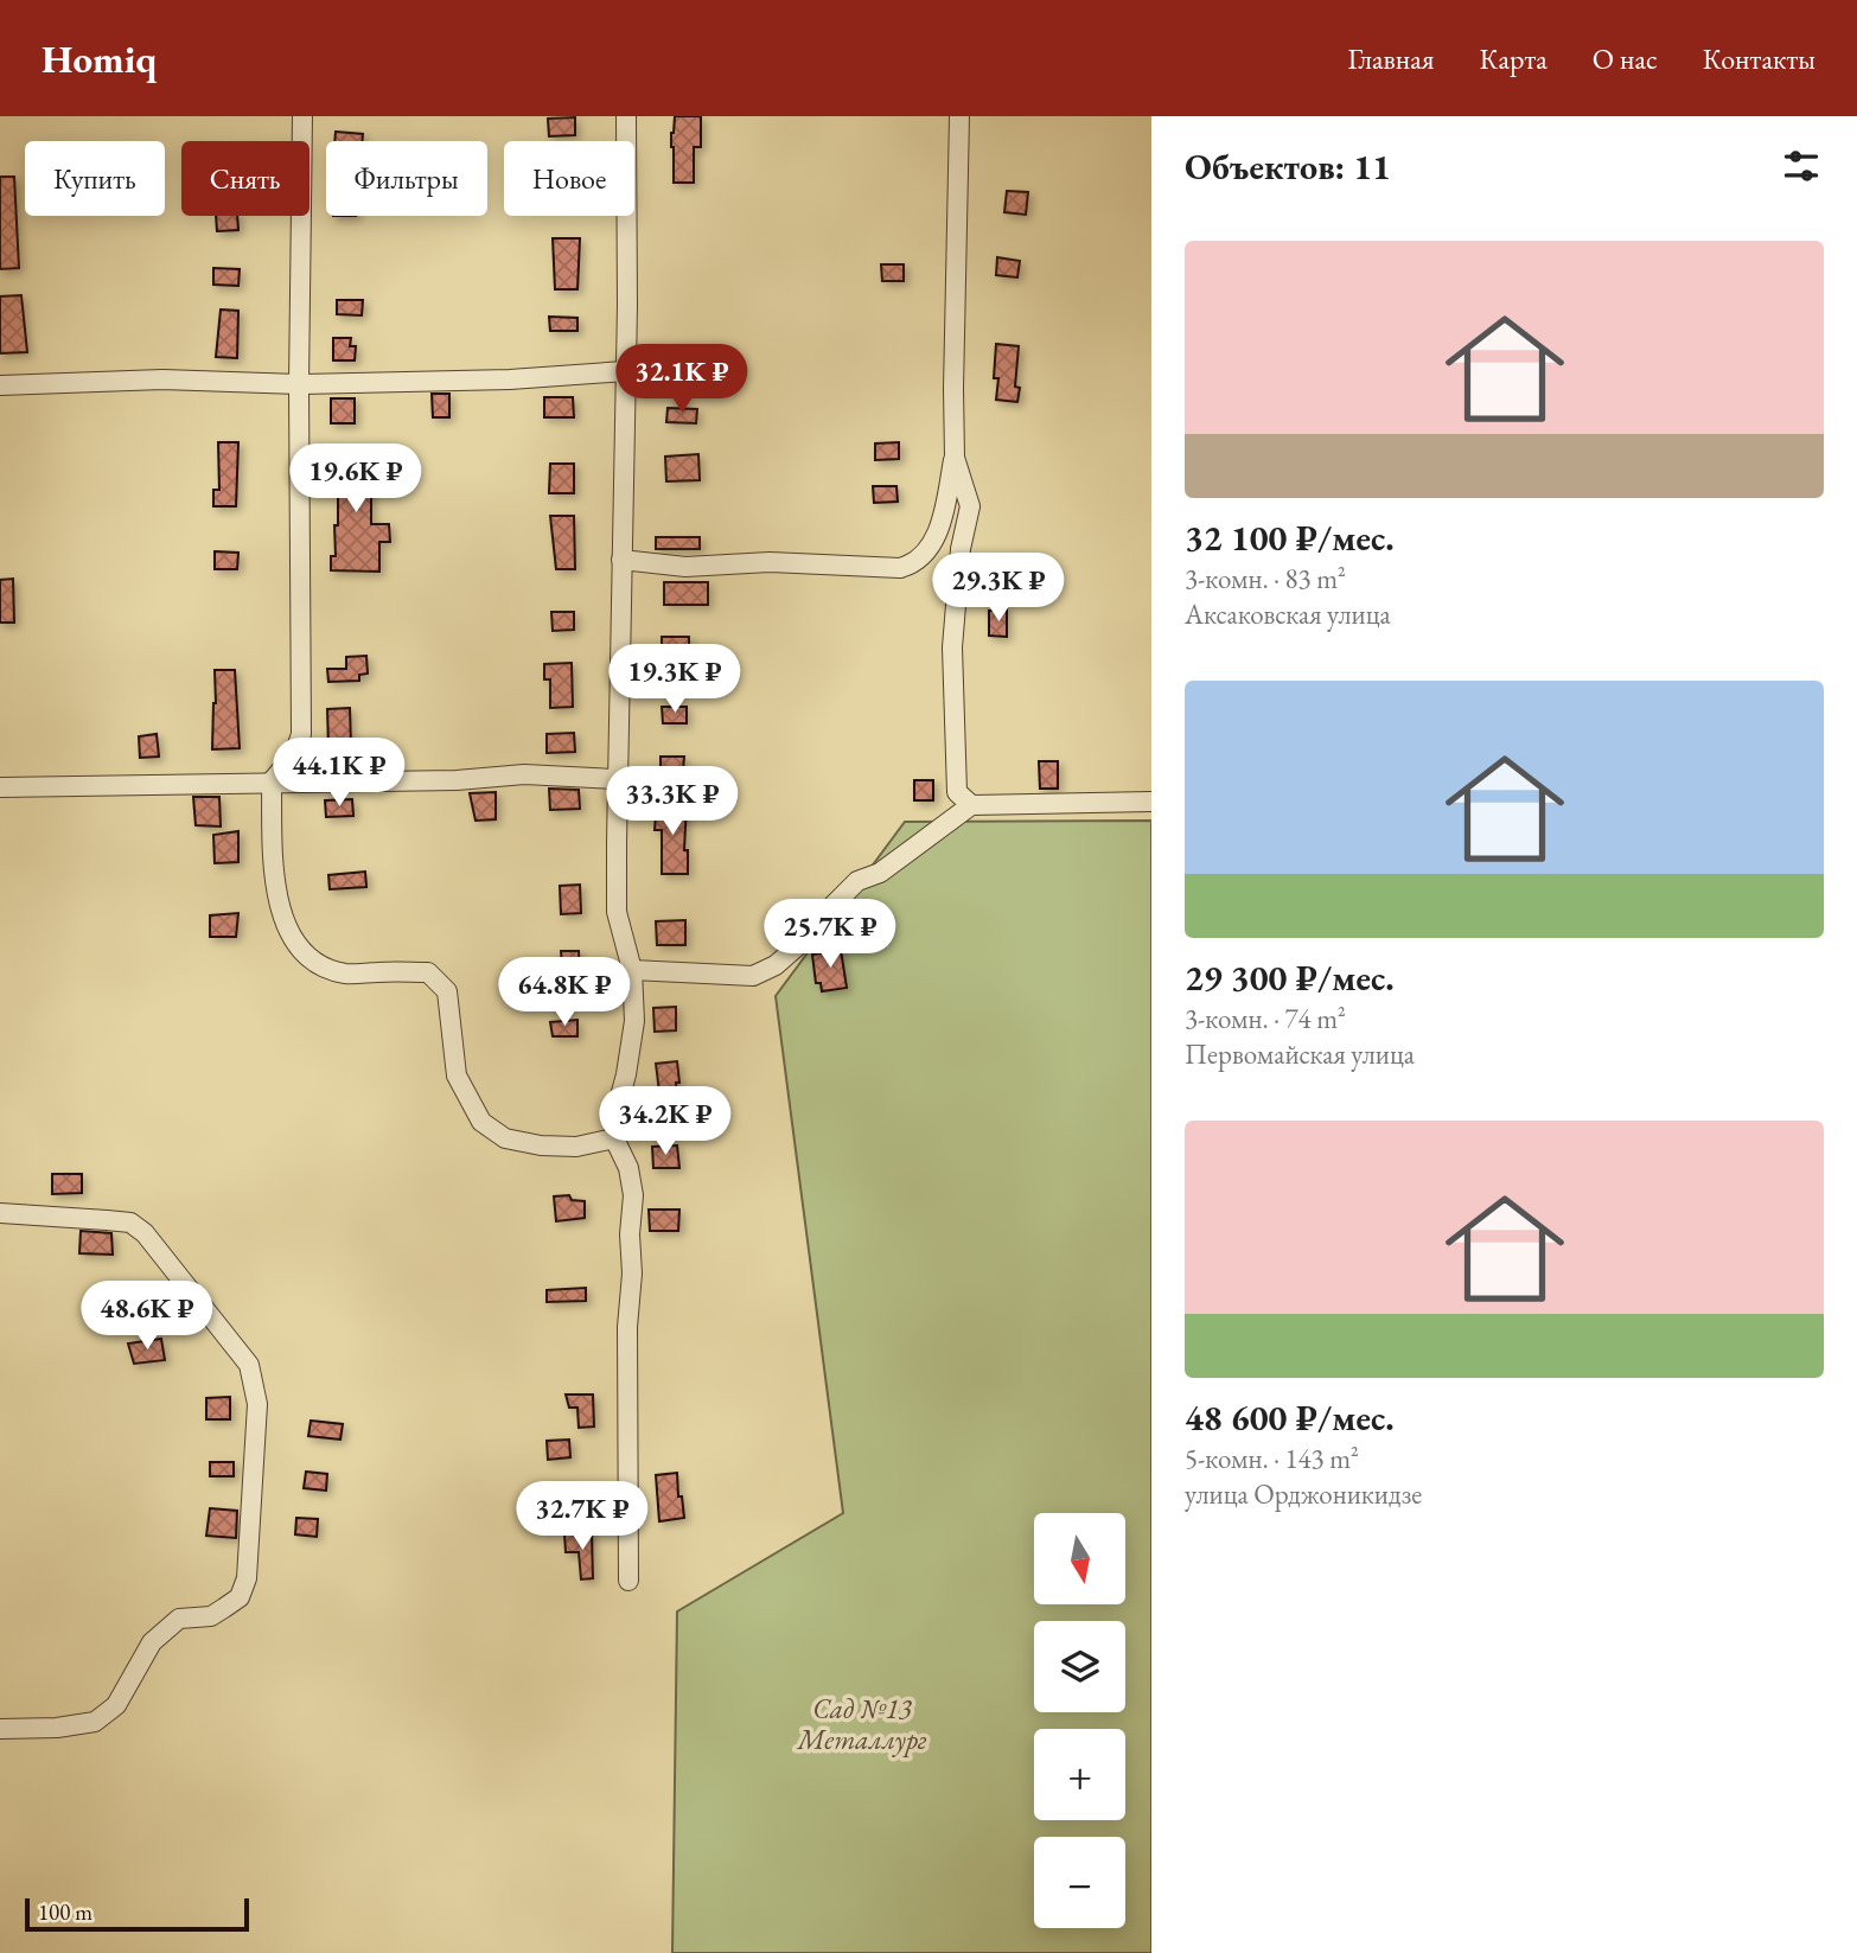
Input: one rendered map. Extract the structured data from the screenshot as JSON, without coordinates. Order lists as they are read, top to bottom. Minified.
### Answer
{"parks":["Сад №13 Металлург"],"scale_bar":"100 m","north":"bottom","page":{"header":"Homiq","nav":["Главная","Карта","О нас","Контакты"],"heading":"Объектов: 11","chip":["Купить","Снять","Фильтры","Новое"],"list":[{"name":"32 100 ₽/мес.","note":"3-комн. · 83 m² · Аксаковская улица"},{"name":"29 300 ₽/мес.","note":"3-комн. · 74 m² · Первомайская улица"},{"name":"48 600 ₽/мес.","note":"5-комн. · 143 m² · улица Орджоникидзе"}],"price":["32.1K ₽","19.6K ₽","29.3K ₽","19.3K ₽","44.1K ₽","33.3K ₽","25.7K ₽","64.8K ₽","34.2K ₽","48.6K ₽","32.7K ₽"],"map_buttons":["+","−"],"scale":"100 m"}}
